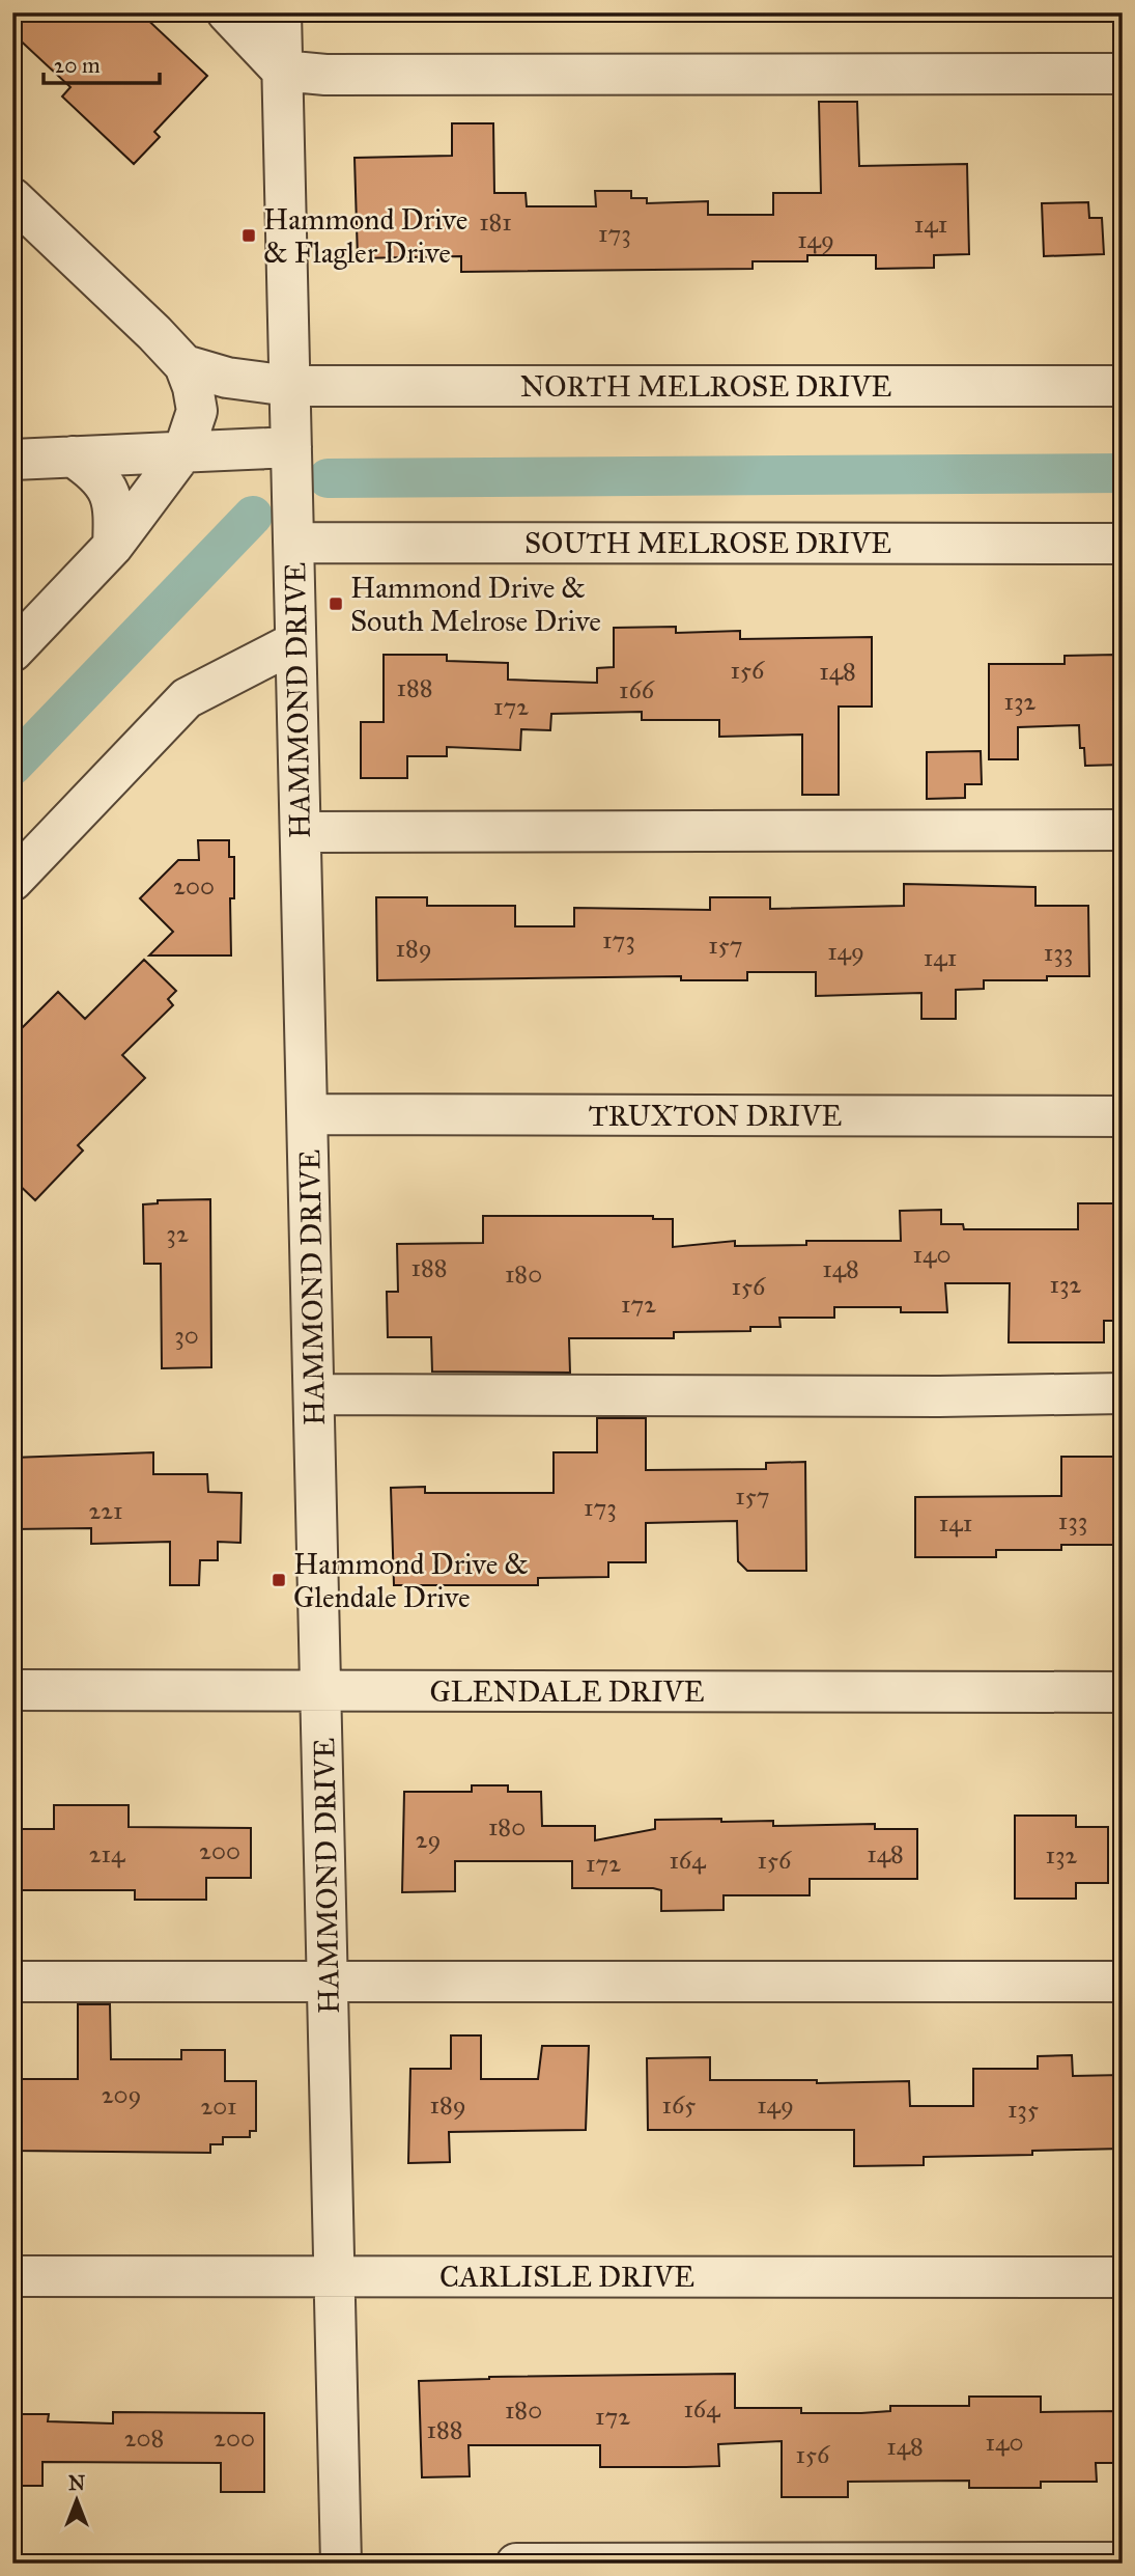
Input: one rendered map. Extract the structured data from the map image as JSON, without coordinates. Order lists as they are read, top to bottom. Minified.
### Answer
{"streets":{"street":["NORTH MELROSE DRIVE","SOUTH MELROSE DRIVE","HAMMOND DRIVE","TRUXTON DRIVE","GLENDALE DRIVE","CARLISLE DRIVE"]},"crossings":[["NORTH MELROSE DRIVE","HAMMOND DRIVE"],["SOUTH MELROSE DRIVE","HAMMOND DRIVE"],["HAMMOND DRIVE","TRUXTON DRIVE"],["HAMMOND DRIVE","GLENDALE DRIVE"],["HAMMOND DRIVE","CARLISLE DRIVE"]],"places":{"transit":["Hammond Drive & Flagler Drive","Hammond Drive & South Melrose Drive","Hammond Drive & Glendale Drive"]},"house_numbers":["181","141","173","149","156","148","188","166","132","172","200","173","157","189","149","133","141","32","140","188","148","180","132","156","172","30","157","173","221","133","141","180","29","200","214","148","132","164","156","172","209","189","165","149","201","135","164","180","172","188","208","200","140","148","156"],"scale_bar":"20 m","north":"top"}
